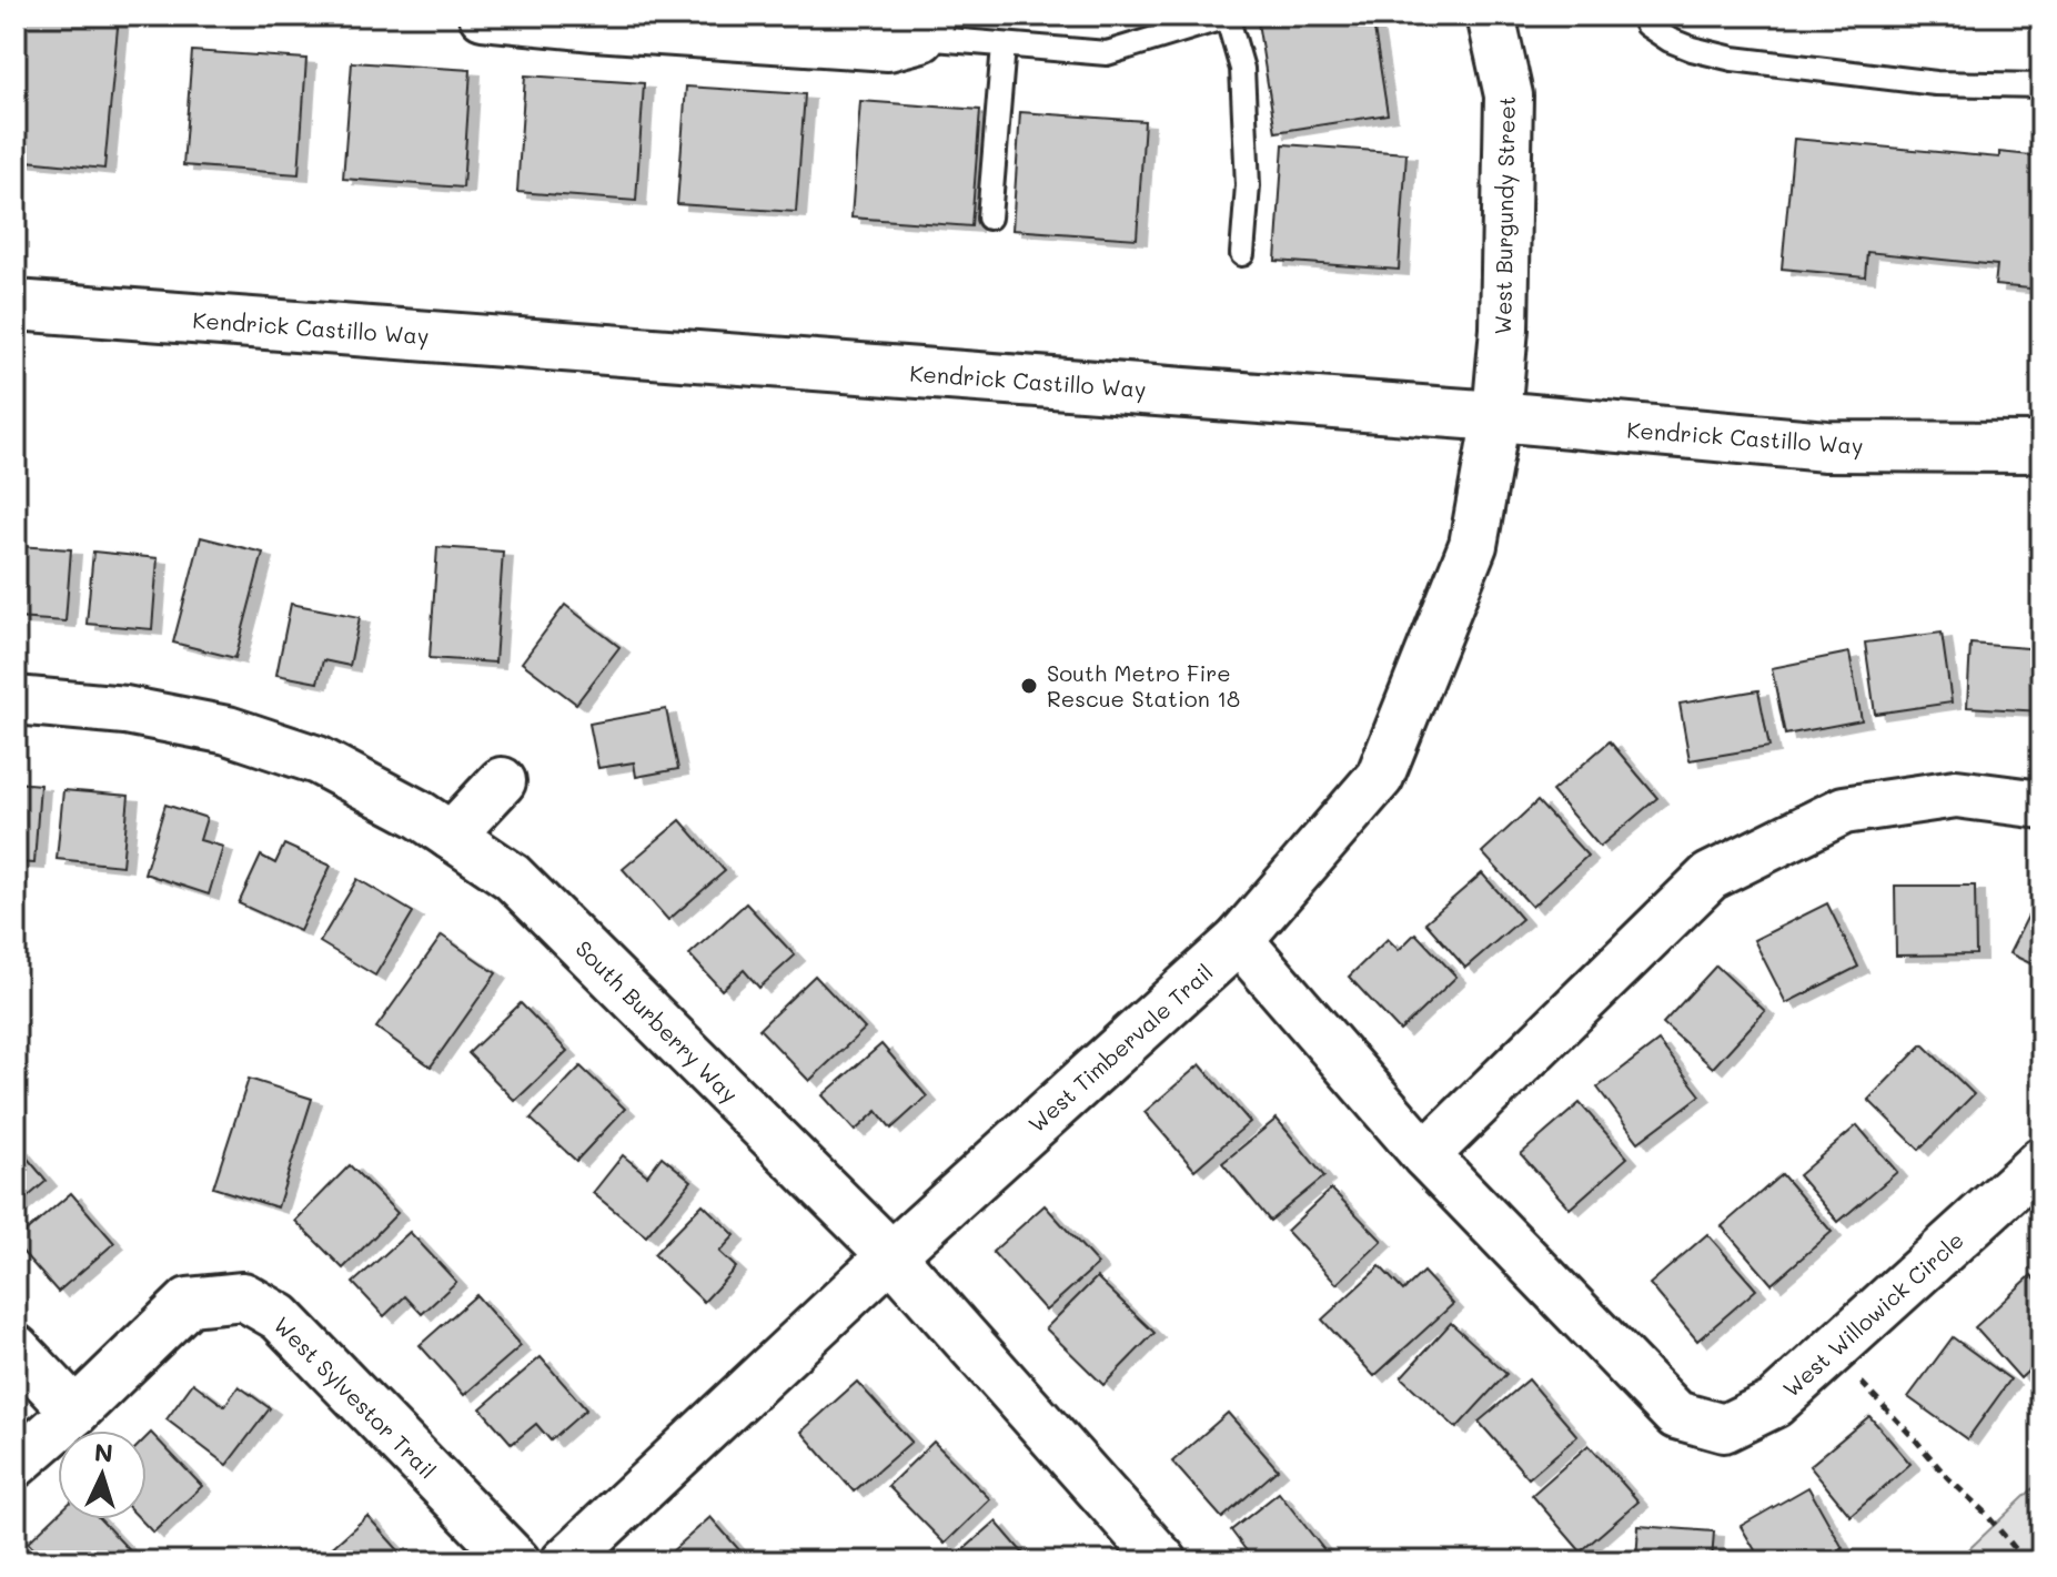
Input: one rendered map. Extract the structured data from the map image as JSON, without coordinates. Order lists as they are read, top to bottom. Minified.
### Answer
{"streets":{"main road":["Kendrick Castillo Way"],"street":["West Burgundy Street","South Burberry Way","West Timbervale Trail","West Willowick Circle","West Sylvestor Trail"]},"crossings":[["West Burgundy Street","Kendrick Castillo Way"],["West Burgundy Street","West Timbervale Trail"],["Kendrick Castillo Way","West Timbervale Trail"],["South Burberry Way","West Timbervale Trail"],["West Timbervale Trail","West Willowick Circle"]],"places":["South Metro Fire Rescue Station 18"],"north":"top"}
